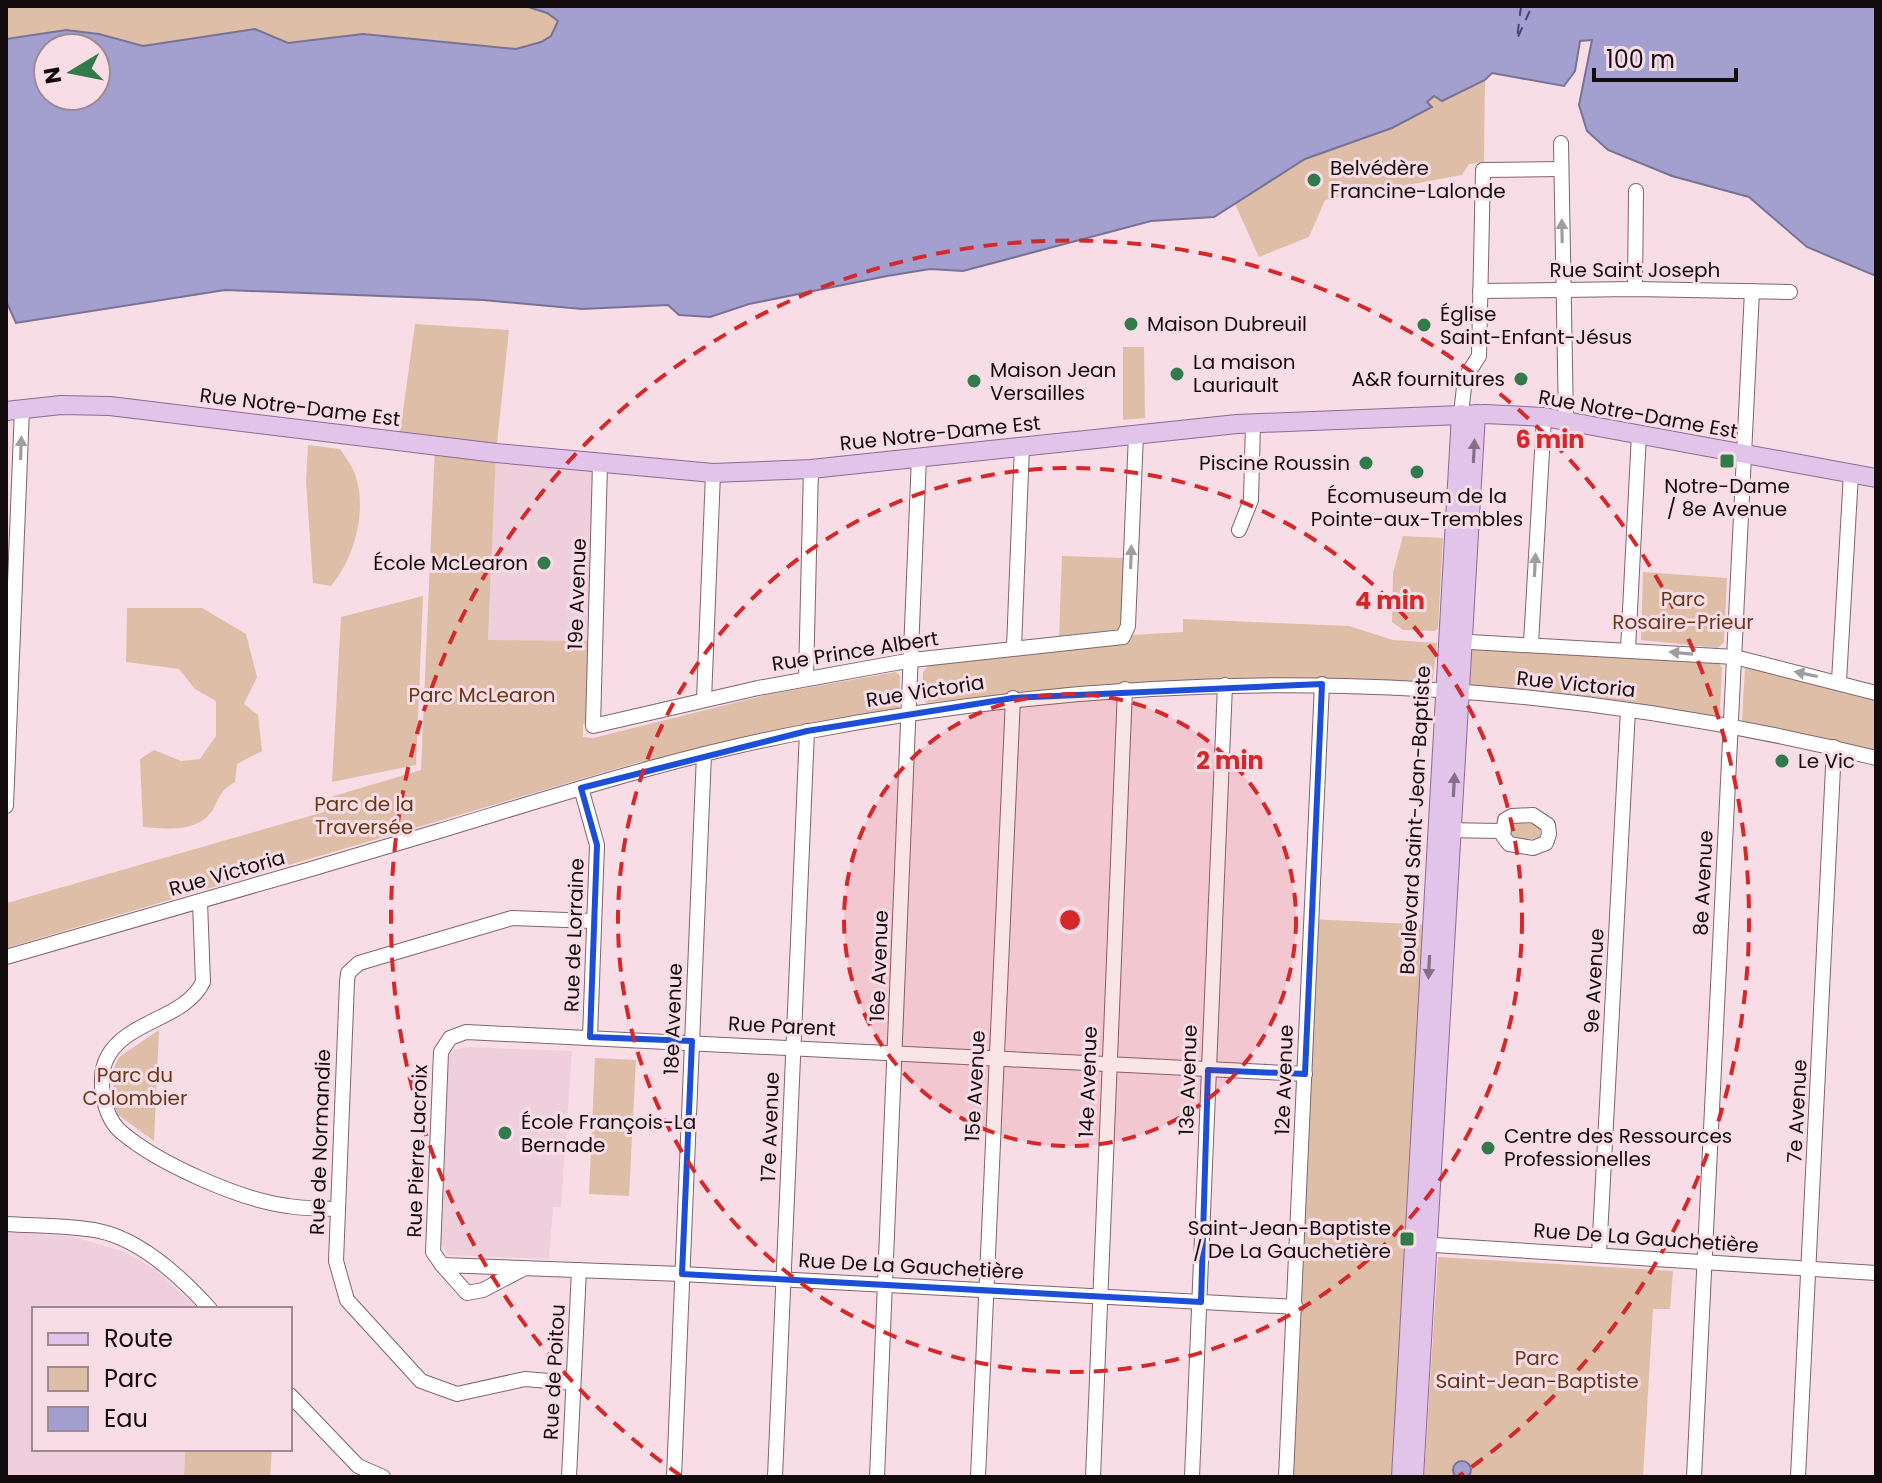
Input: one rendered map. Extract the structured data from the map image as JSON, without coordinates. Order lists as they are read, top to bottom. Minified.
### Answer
{"streets":{"main road":["Rue Notre-Dame Est","Boulevard Saint-Jean-Baptiste"],"street":["Rue Saint Joseph","19e Avenue","Rue Prince Albert","Rue Victoria","8e Avenue","Rue de Lorraine","16e Avenue","9e Avenue","18e Avenue","Rue Parent","13e Avenue","12e Avenue","14e Avenue","15e Avenue","7e Avenue","17e Avenue","Rue de Normandie","Rue Pierre Lacroix","Rue De La Gauchetière","Rue de Poitou"]},"crossings":[["Rue Saint Joseph","Boulevard Saint-Jean-Baptiste"],["Rue Saint Joseph","8e Avenue"],["Rue Notre-Dame Est","19e Avenue"],["Rue Notre-Dame Est","Rue Prince Albert"],["Rue Notre-Dame Est","Boulevard Saint-Jean-Baptiste"],["Rue Notre-Dame Est","8e Avenue"],["Rue Notre-Dame Est","16e Avenue"],["19e Avenue","Rue Prince Albert"],["Rue Prince Albert","16e Avenue"],["Rue Victoria","Boulevard Saint-Jean-Baptiste"],["Rue Victoria","8e Avenue"],["Rue Victoria","Rue de Lorraine"],["Rue Victoria","16e Avenue"],["Rue Victoria","9e Avenue"],["Rue Victoria","18e Avenue"],["Rue Victoria","13e Avenue"],["Rue Victoria","12e Avenue"],["Rue Victoria","14e Avenue"],["Rue Victoria","15e Avenue"],["Rue Victoria","7e Avenue"],["Rue Victoria","17e Avenue"],["Boulevard Saint-Jean-Baptiste","Rue De La Gauchetière"],["8e Avenue","Rue De La Gauchetière"],["Rue de Lorraine","Rue Parent"],["Rue de Lorraine","Rue de Normandie"],["16e Avenue","Rue Parent"],["16e Avenue","Rue De La Gauchetière"],["9e Avenue","Rue De La Gauchetière"],["18e Avenue","Rue Parent"],["18e Avenue","Rue De La Gauchetière"],["Rue Parent","13e Avenue"],["Rue Parent","12e Avenue"],["Rue Parent","14e Avenue"],["Rue Parent","15e Avenue"],["Rue Parent","17e Avenue"],["Rue Parent","Rue Pierre Lacroix"],["13e Avenue","Rue De La Gauchetière"],["12e Avenue","Rue De La Gauchetière"],["14e Avenue","Rue De La Gauchetière"],["15e Avenue","Rue De La Gauchetière"],["7e Avenue","Rue De La Gauchetière"],["17e Avenue","Rue De La Gauchetière"],["Rue de Normandie","Rue de Poitou"],["Rue Pierre Lacroix","Rue De La Gauchetière"],["Rue De La Gauchetière","Rue de Poitou"]],"parks":["Parc Rosaire-Prieur","Parc McLearon","Parc de la Traversée","Parc du Colombier","Parc Saint-Jean-Baptiste"],"places":{"other":["Belvédère Francine-Lalonde","Maison Dubreuil","Église Saint-Enfant-Jésus","La maison Lauriault","A&R fournitures","Maison Jean Versailles","Piscine Roussin","Écomuseum de la Pointe-aux-Trembles","École McLearon","Le Vic","École François-La Bernade","Centre des Ressources Professionelles"],"transit":["Notre-Dame / 8e Avenue","Saint-Jean-Baptiste / De La Gauchetière"]},"legend":["Route","Parc","Eau"],"scale_bar":"100 m","north":"left","rings":["6 min","4 min","2 min"]}
